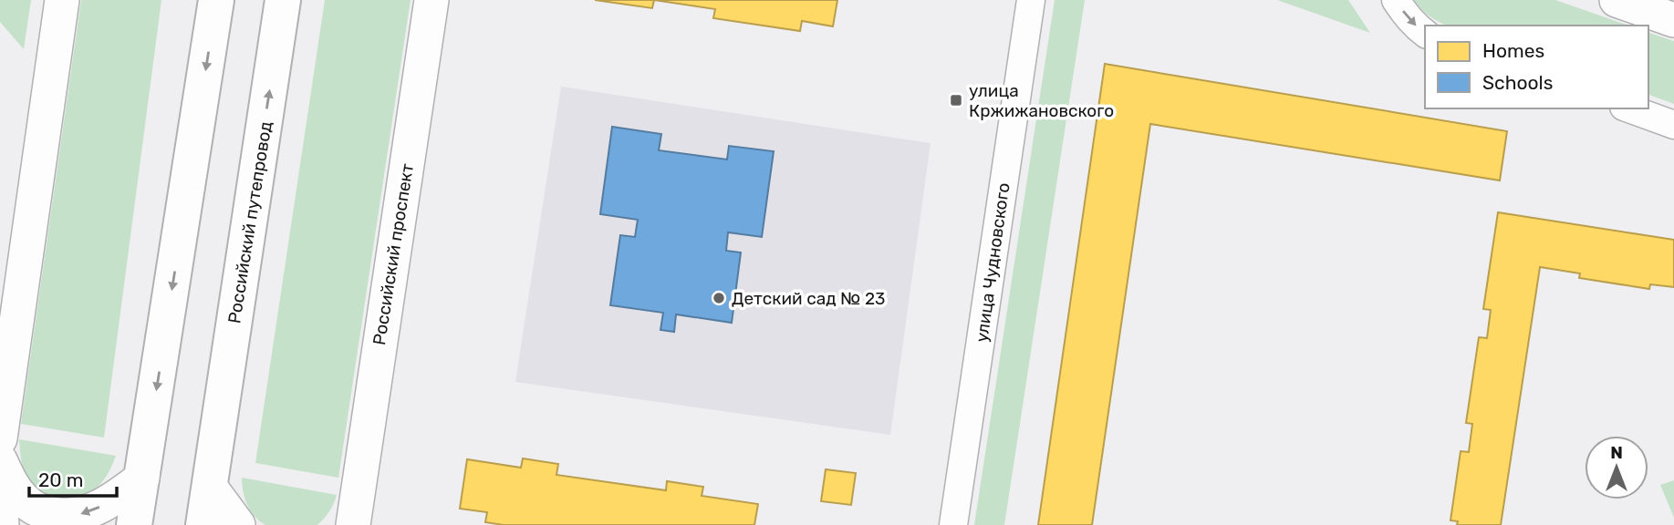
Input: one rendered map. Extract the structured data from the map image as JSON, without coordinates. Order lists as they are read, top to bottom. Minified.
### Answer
{"streets":{"main road":["Российский путепровод"],"street":["Российский проспект","улица Чудновского"]},"places":{"transit":["улица Кржижановского"],"other":["Детский сад № 23"]},"legend":["Homes","Schools"],"scale_bar":"20 m","north":"top"}
